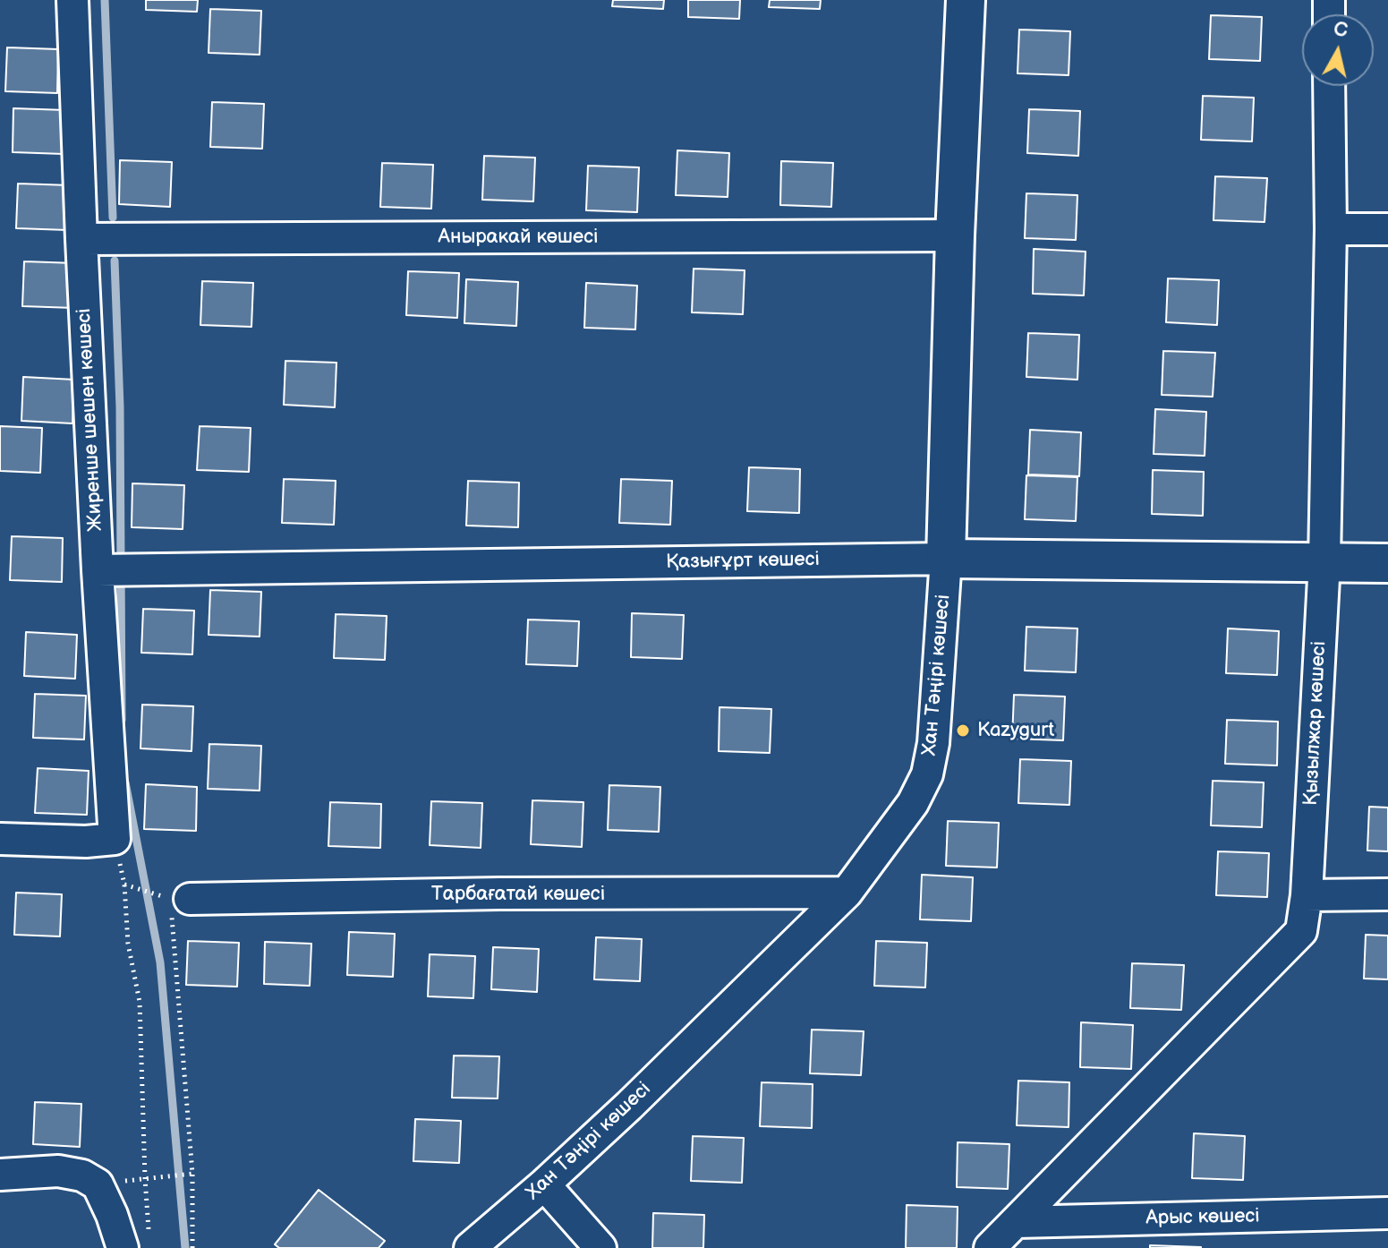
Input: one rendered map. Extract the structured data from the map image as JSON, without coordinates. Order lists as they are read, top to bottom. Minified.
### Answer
{"streets":{"street":["Аныракай көшесі","Жиренше шешен көшесі","Қазығұрт көшесі","Хан Тәңірі көшесі","Қызылжар көшесі","Тарбағатай көшесі","Арыс көшесі"]},"crossings":[["Аныракай көшесі","Жиренше шешен көшесі"],["Аныракай көшесі","Хан Тәңірі көшесі"],["Жиренше шешен көшесі","Қазығұрт көшесі"],["Қазығұрт көшесі","Хан Тәңірі көшесі"],["Қазығұрт көшесі","Қызылжар көшесі"],["Хан Тәңірі көшесі","Тарбағатай көшесі"],["Қызылжар көшесі","Арыс көшесі"]],"places":["Kazygurt"],"north":"top"}
